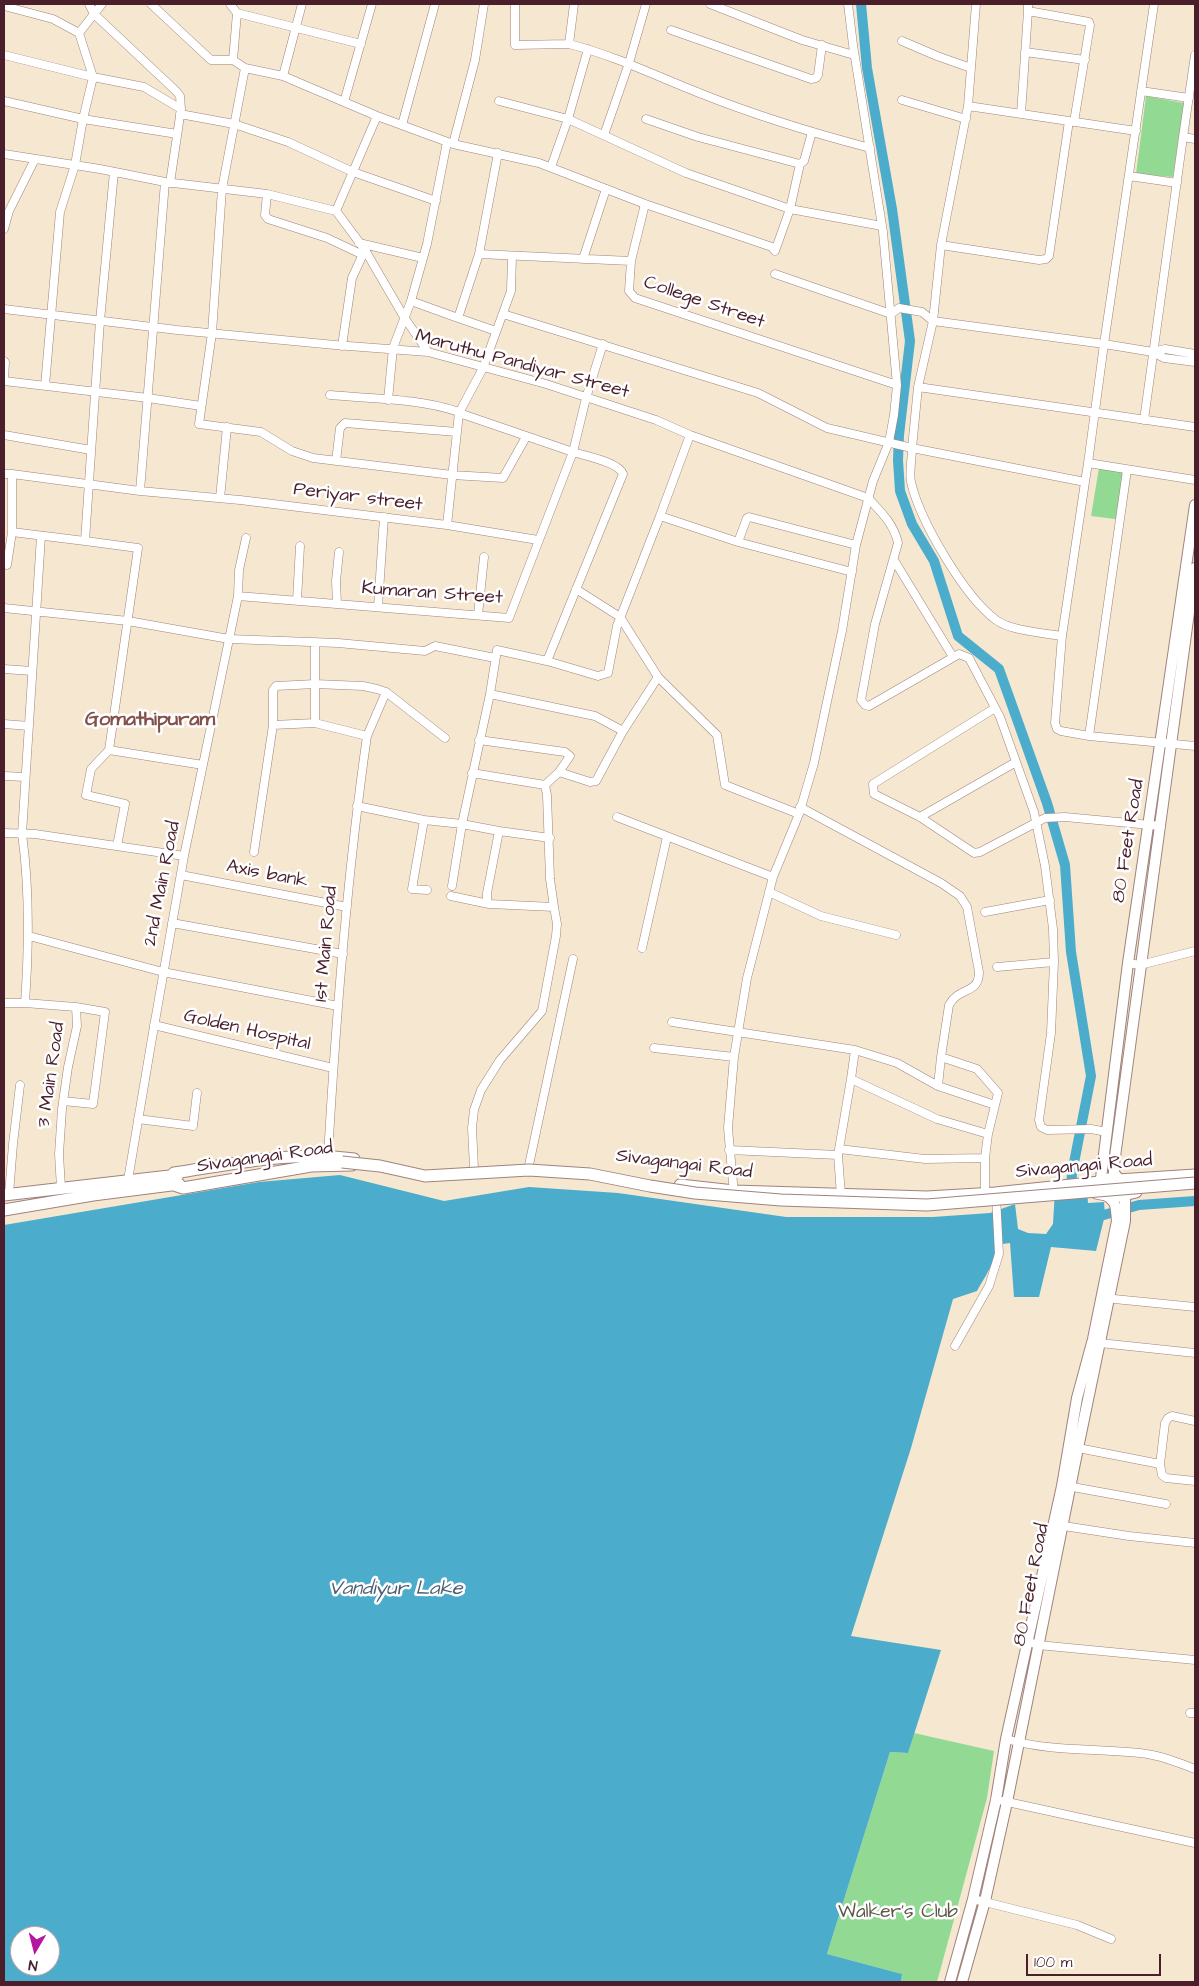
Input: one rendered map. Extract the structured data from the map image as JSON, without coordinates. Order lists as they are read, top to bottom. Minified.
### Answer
{"streets":{"main road":["80 Feet Road","Sivagangai Road"],"street":["College Street","Maruthu Pandiyar Street","Periyar street","Kumaran Street","Axis bank","2nd Main Road","1st Main Road","Golden Hospital","3 Main Road"]},"crossings":[["Periyar street","Kumaran Street"],["Kumaran Street","2nd Main Road"],["80 Feet Road","Sivagangai Road"],["Axis bank","2nd Main Road"],["Axis bank","1st Main Road"],["2nd Main Road","Golden Hospital"],["2nd Main Road","Sivagangai Road"],["1st Main Road","Golden Hospital"],["1st Main Road","Sivagangai Road"],["3 Main Road","Sivagangai Road"]],"districts":["Gomathipuram"],"water":["Vandiyur Lake"],"parks":["Walker's Club"],"scale_bar":"100 m","north":"bottom"}
